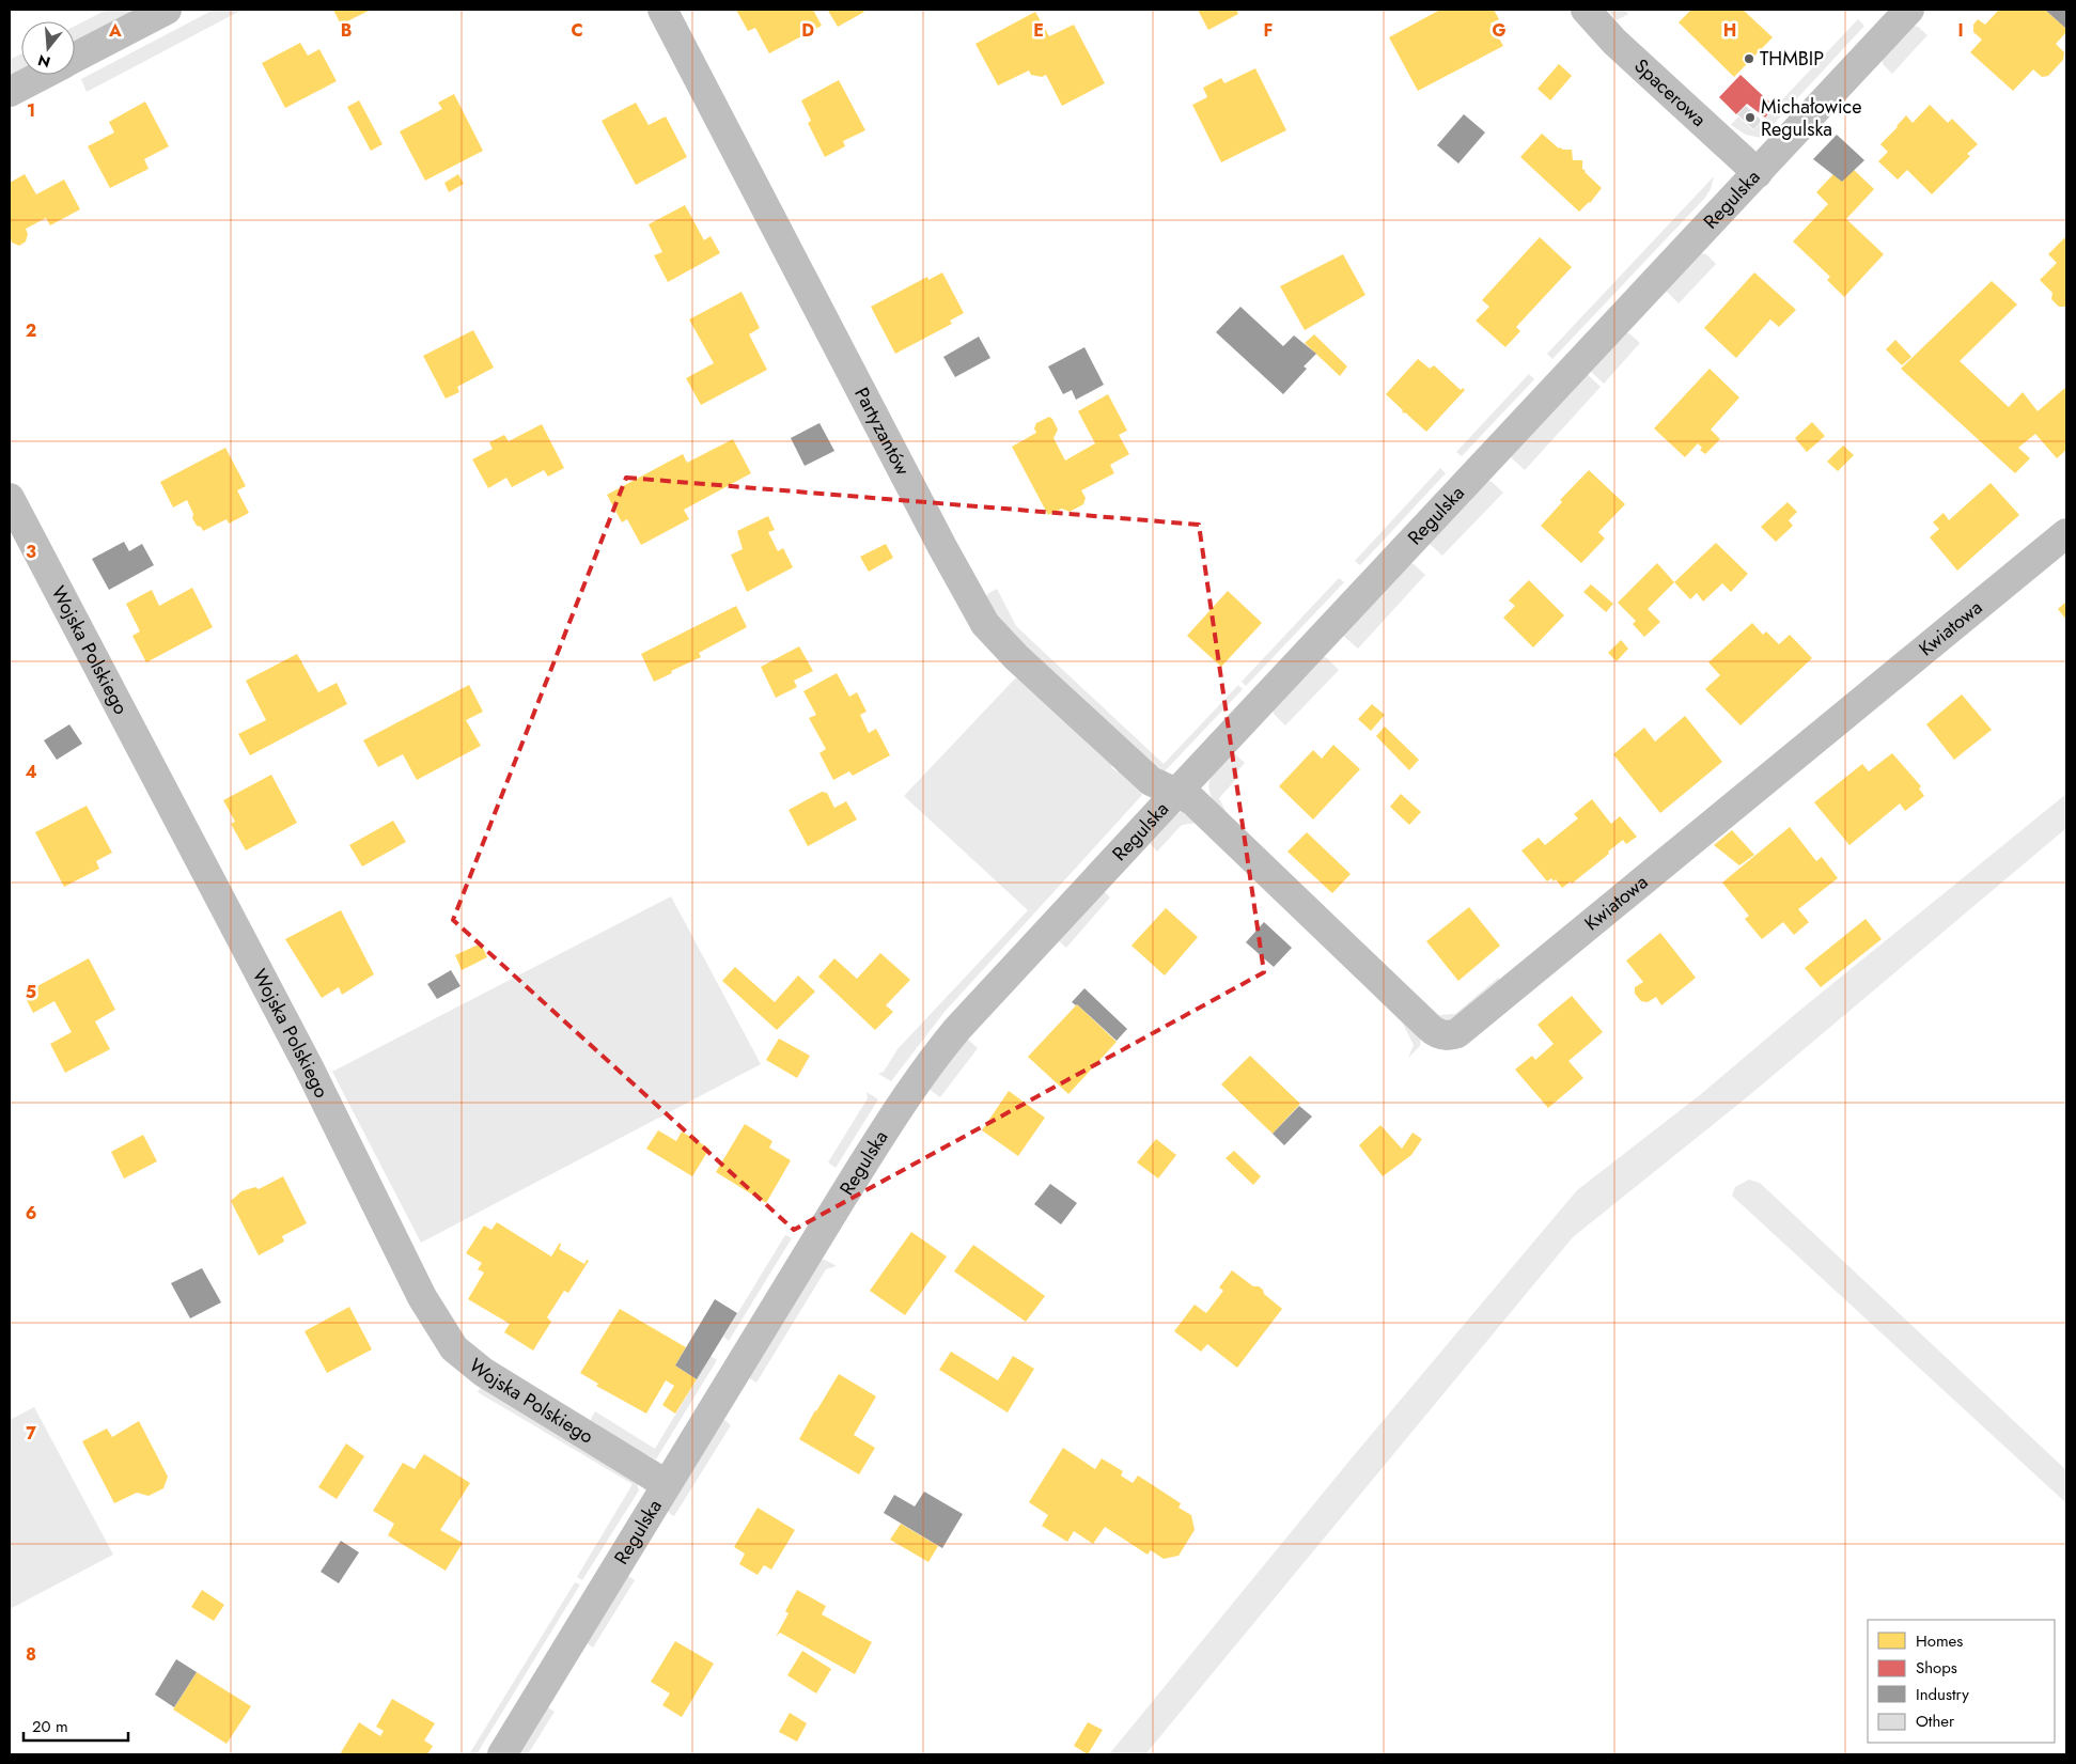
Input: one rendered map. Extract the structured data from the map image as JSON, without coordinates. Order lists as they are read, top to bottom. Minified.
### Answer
{"streets":{"street":["Spacerowa","Regulska","Partyzantów","Kwiatowa","Wojska Polskiego"]},"crossings":[["Spacerowa","Regulska"],["Regulska","Partyzantów"],["Regulska","Kwiatowa"],["Regulska","Wojska Polskiego"],["Partyzantów","Kwiatowa"]],"places":["THMBIP","Michałowice Regulska"],"legend":["Homes","Shops","Industry","Other"],"scale_bar":"20 m","north":"bottom","grid":{"columns":["A","B","C","D","E","F","G","H","I"],"rows":["1","2","3","4","5","6","7","8"]}}
